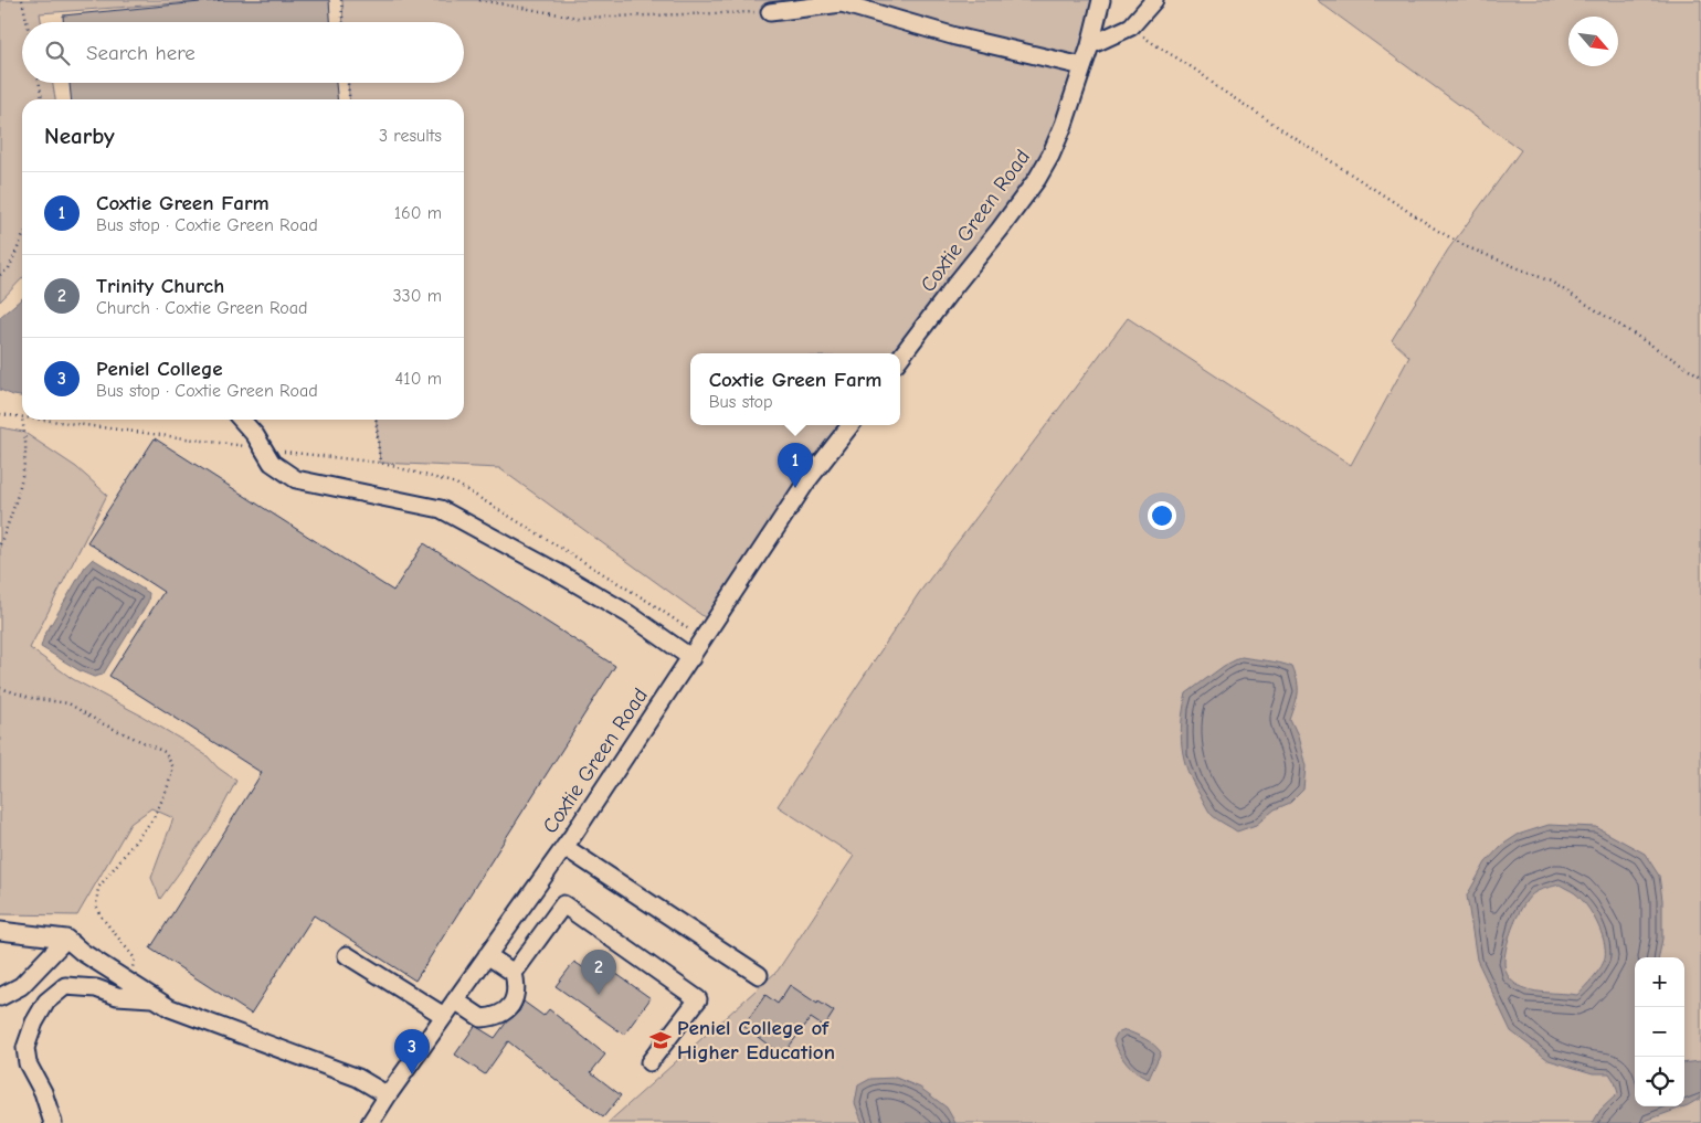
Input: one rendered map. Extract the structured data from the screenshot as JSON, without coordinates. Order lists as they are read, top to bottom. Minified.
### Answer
{"streets":{"street":["Coxtie Green Road"]},"places":{"school or university":["Peniel College of Higher Education"]},"north":"bottom right","page":{"search":"Search here","heading":["Nearby","3 results"],"list":[{"mark":"1","name":"Coxtie Green Farm","note":"Bus stop · Coxtie Green Road","value":"160 m"},{"mark":"2","name":"Trinity Church","note":"Church · Coxtie Green Road","value":"330 m"},{"mark":"3","name":"Peniel College","note":"Bus stop · Coxtie Green Road","value":"410 m"}],"popup":["Coxtie Green Farm","Bus stop"],"pins":["1","2","3"],"map_buttons":["+","−"]}}
